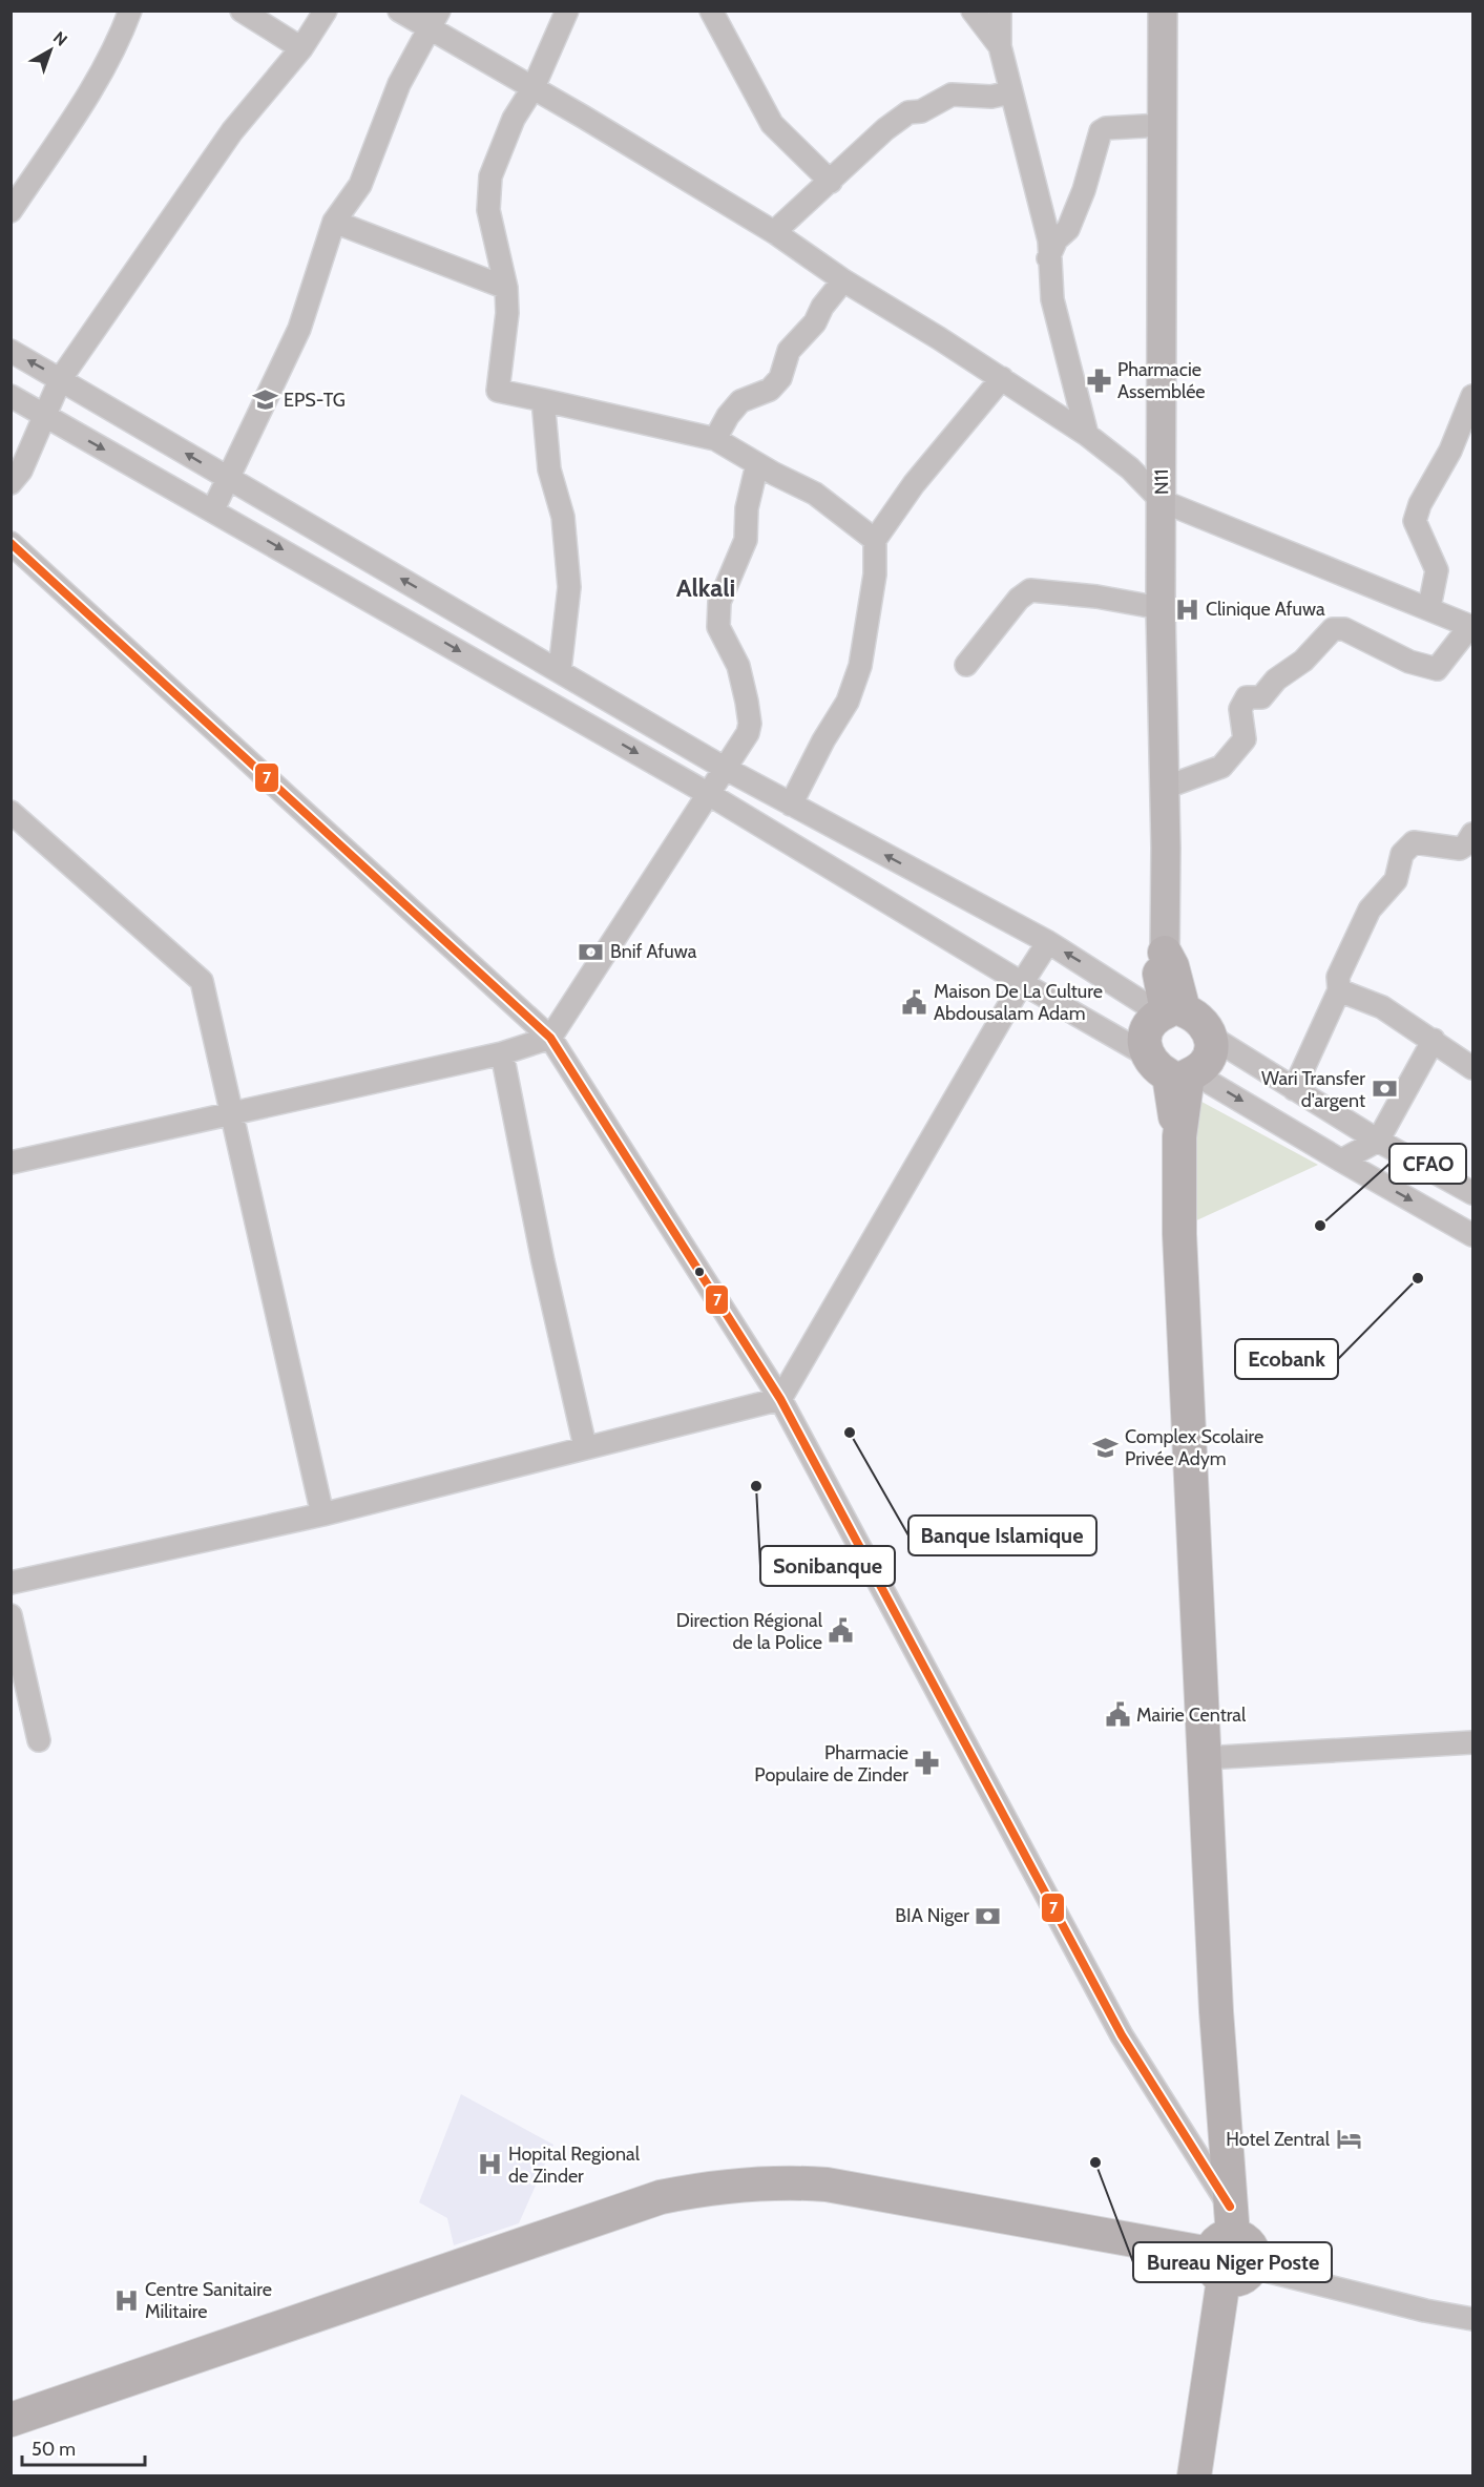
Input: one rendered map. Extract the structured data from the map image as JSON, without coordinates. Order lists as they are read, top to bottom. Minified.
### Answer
{"streets":{"main road":["N11"]},"districts":["Alkali"],"places":{"pharmacy":["Pharmacie Assemblée","Pharmacie Populaire de Zinder"],"school or university":["EPS-TG","Complex Scolaire Privée Adym"],"hospital":["Clinique Afuwa","Hopital Regional de Zinder","Centre Sanitaire Militaire"],"bank":["Bnif Afuwa","Wari Transfer d'argent","BIA Niger"],"public building":["Maison De La Culture Abdousalam Adam","Direction Régional de la Police","Mairie Central"],"other":["CFAO","Ecobank","Banque Islamique","Sonibanque","Bureau Niger Poste"],"hotel":["Hotel Zentral"]},"lines":["transit line 7"],"scale_bar":"50 m","north":"top right"}
